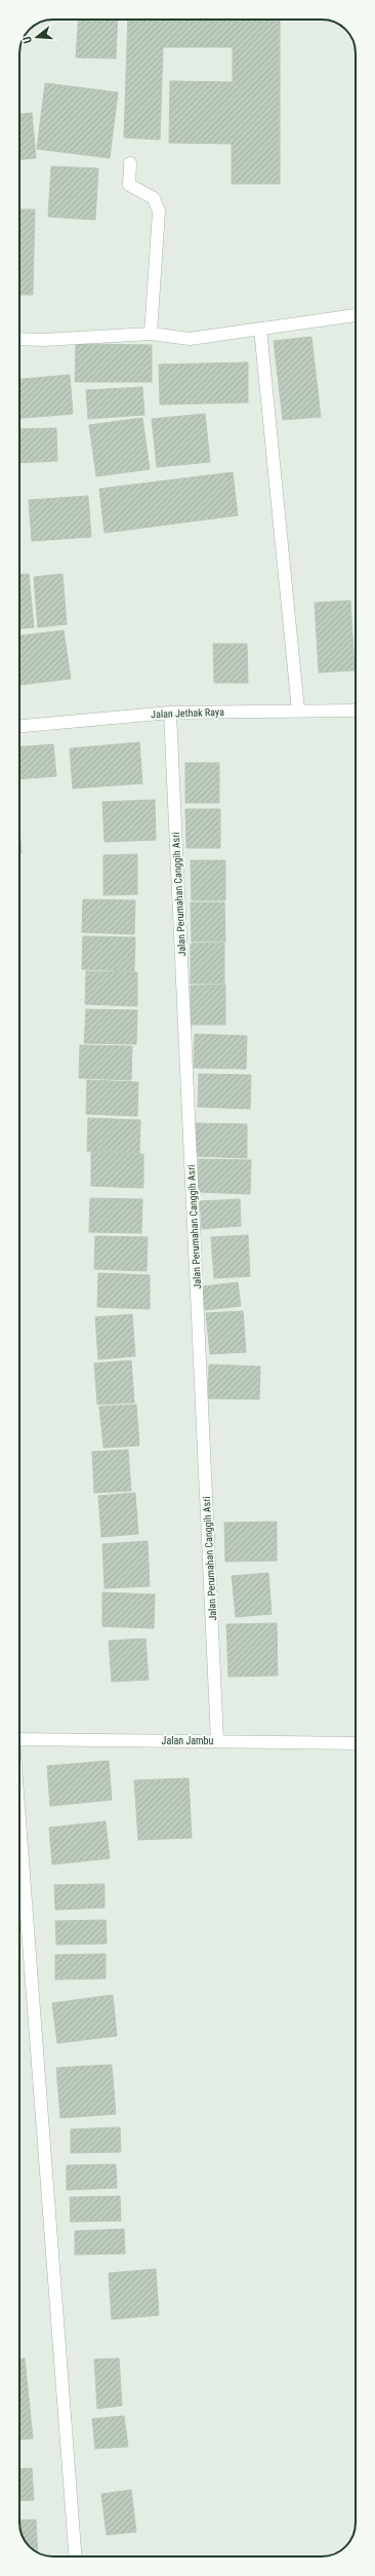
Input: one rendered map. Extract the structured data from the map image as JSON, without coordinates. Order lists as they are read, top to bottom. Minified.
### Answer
{"streets":{"street":["Jalan Jethak Raya","Jalan Perumahan Canggih Asri","Jalan Jambu"]},"crossings":[["Jalan Jethak Raya","Jalan Perumahan Canggih Asri"],["Jalan Perumahan Canggih Asri","Jalan Jambu"]],"north":"left"}
